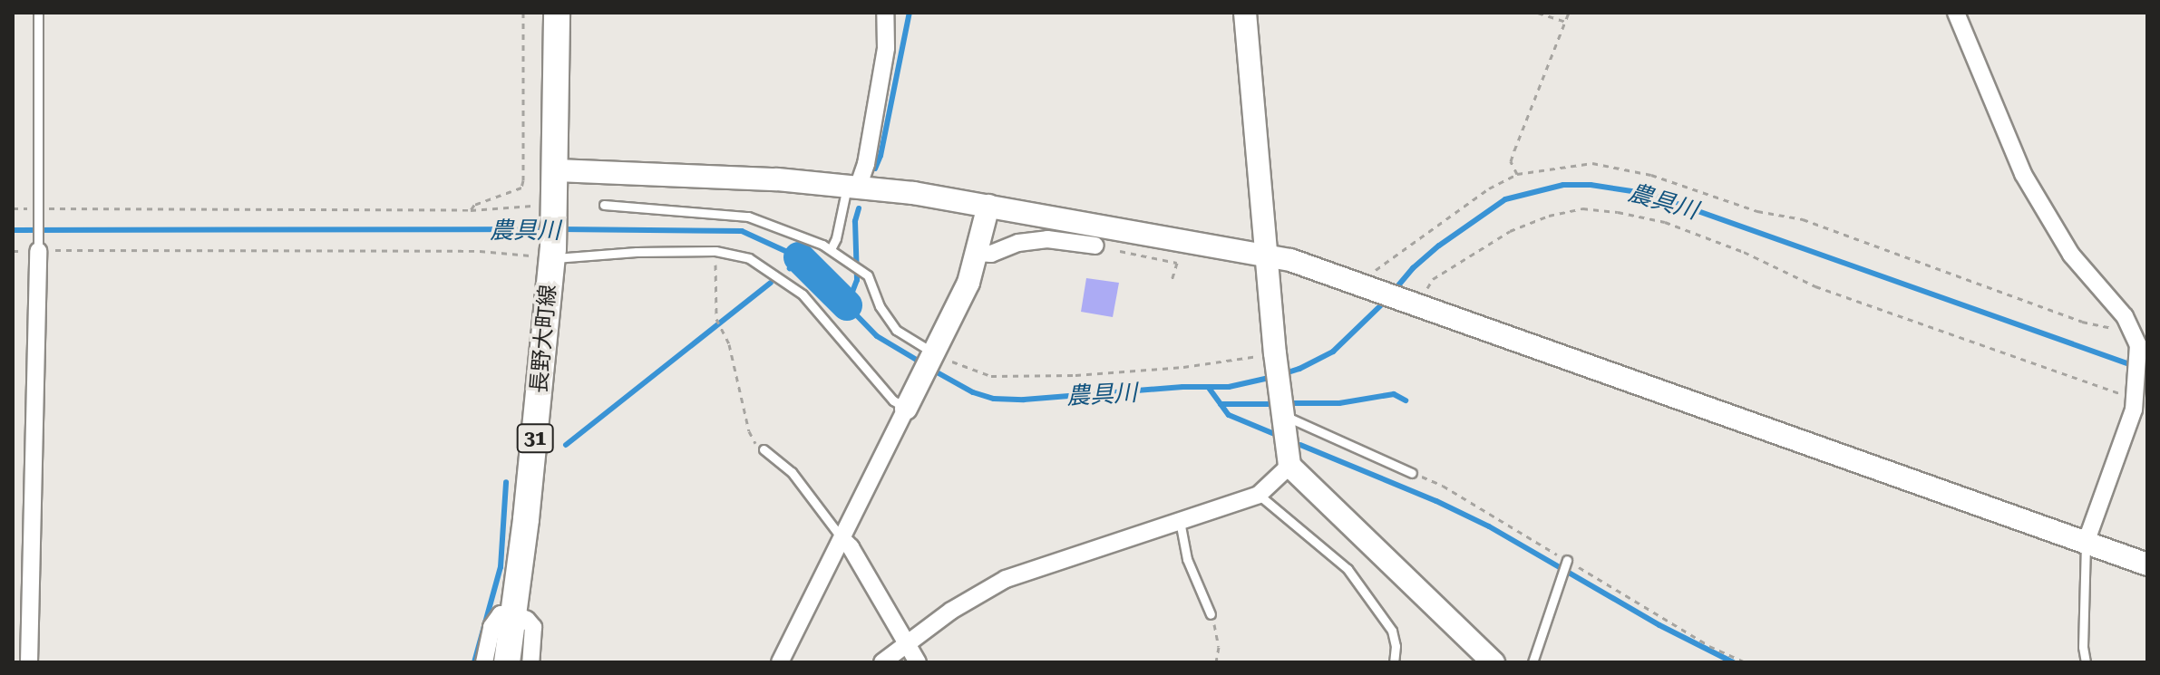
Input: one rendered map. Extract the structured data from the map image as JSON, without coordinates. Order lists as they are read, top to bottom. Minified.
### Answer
{"streets":{"main road":["長野大町線","31"]},"water":["農具川"]}
